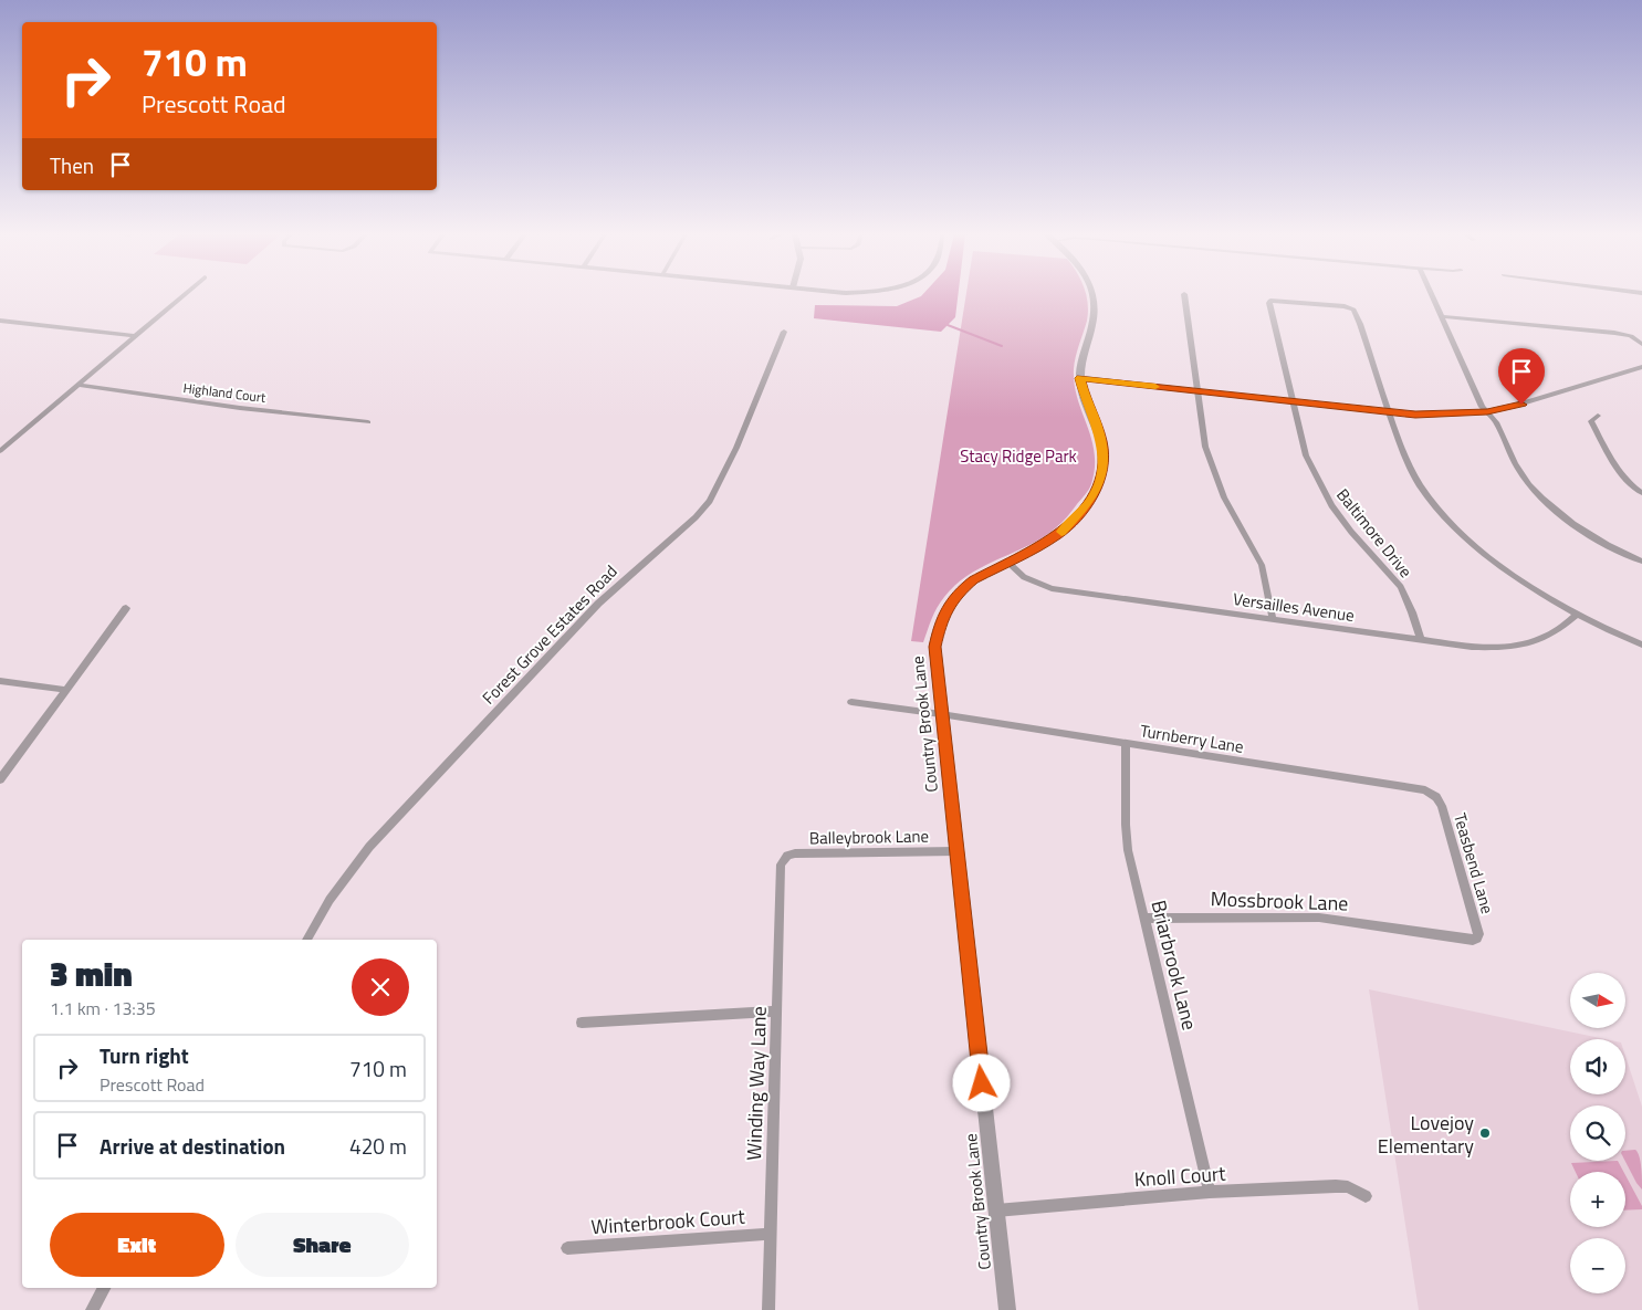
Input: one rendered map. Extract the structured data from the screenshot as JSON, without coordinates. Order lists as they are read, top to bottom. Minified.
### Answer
{"streets":{"street":["Highland Court","Baltimore Drive","Versailles Avenue","Forest Grove Estates Road","Country Brook Lane","Turnberry Lane","Balleybrook Lane","Teasbend Lane","Mossbrook Lane","Briarbrook Lane","Winding Way Lane","Knoll Court","Winterbrook Court"]},"crossings":[["Baltimore Drive","Versailles Avenue"],["Versailles Avenue","Country Brook Lane"],["Country Brook Lane","Turnberry Lane"],["Country Brook Lane","Balleybrook Lane"],["Country Brook Lane","Knoll Court"],["Turnberry Lane","Teasbend Lane"],["Turnberry Lane","Briarbrook Lane"],["Balleybrook Lane","Winding Way Lane"],["Teasbend Lane","Mossbrook Lane"],["Mossbrook Lane","Briarbrook Lane"],["Briarbrook Lane","Knoll Court"],["Winding Way Lane","Winterbrook Court"]],"parks":["Stacy Ridge Park"],"places":["Lovejoy Elementary"],"north":"right","page":{"turn":["710 m","Prescott Road"],"then":"Then","heading":["3 min","1.1 km · 13:35"],"map_buttons":["+","−"],"list":[{"name":"Turn right","note":"Prescott Road","value":"710 m"},{"name":"Arrive at destination","value":"420 m"}],"buttons":["Exit","Share"]}}
